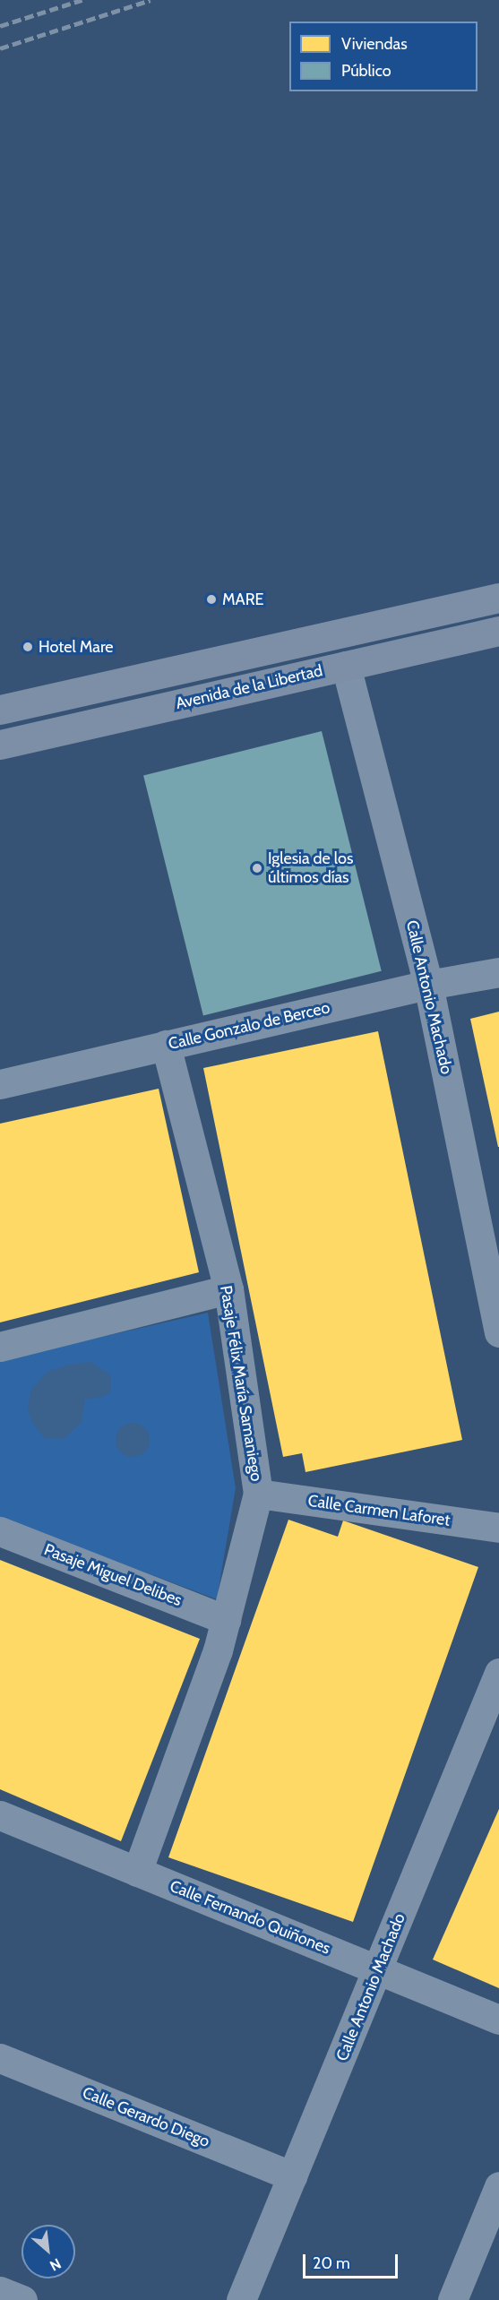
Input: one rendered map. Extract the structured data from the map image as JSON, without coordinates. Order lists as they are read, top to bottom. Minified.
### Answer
{"streets":{"main road":["Avenida de la Libertad"],"street":["Calle Antonio Machado","Calle Gonzalo de Berceo","Pasaje Félix María Samaniego","Calle Carmen Laforet","Pasaje Miguel Delibes","Calle Fernando Quiñones","Calle Gerardo Diego"]},"crossings":[["Avenida de la Libertad","Calle Antonio Machado"],["Calle Antonio Machado","Calle Gonzalo de Berceo"],["Calle Antonio Machado","Calle Fernando Quiñones"],["Calle Antonio Machado","Calle Gerardo Diego"],["Calle Gonzalo de Berceo","Pasaje Félix María Samaniego"],["Pasaje Félix María Samaniego","Calle Carmen Laforet"],["Pasaje Félix María Samaniego","Pasaje Miguel Delibes"],["Pasaje Félix María Samaniego","Calle Fernando Quiñones"]],"places":["MARE","Hotel Mare","Iglesia de los últimos días"],"legend":["Viviendas","Público"],"scale_bar":"20 m","north":"bottom right"}
